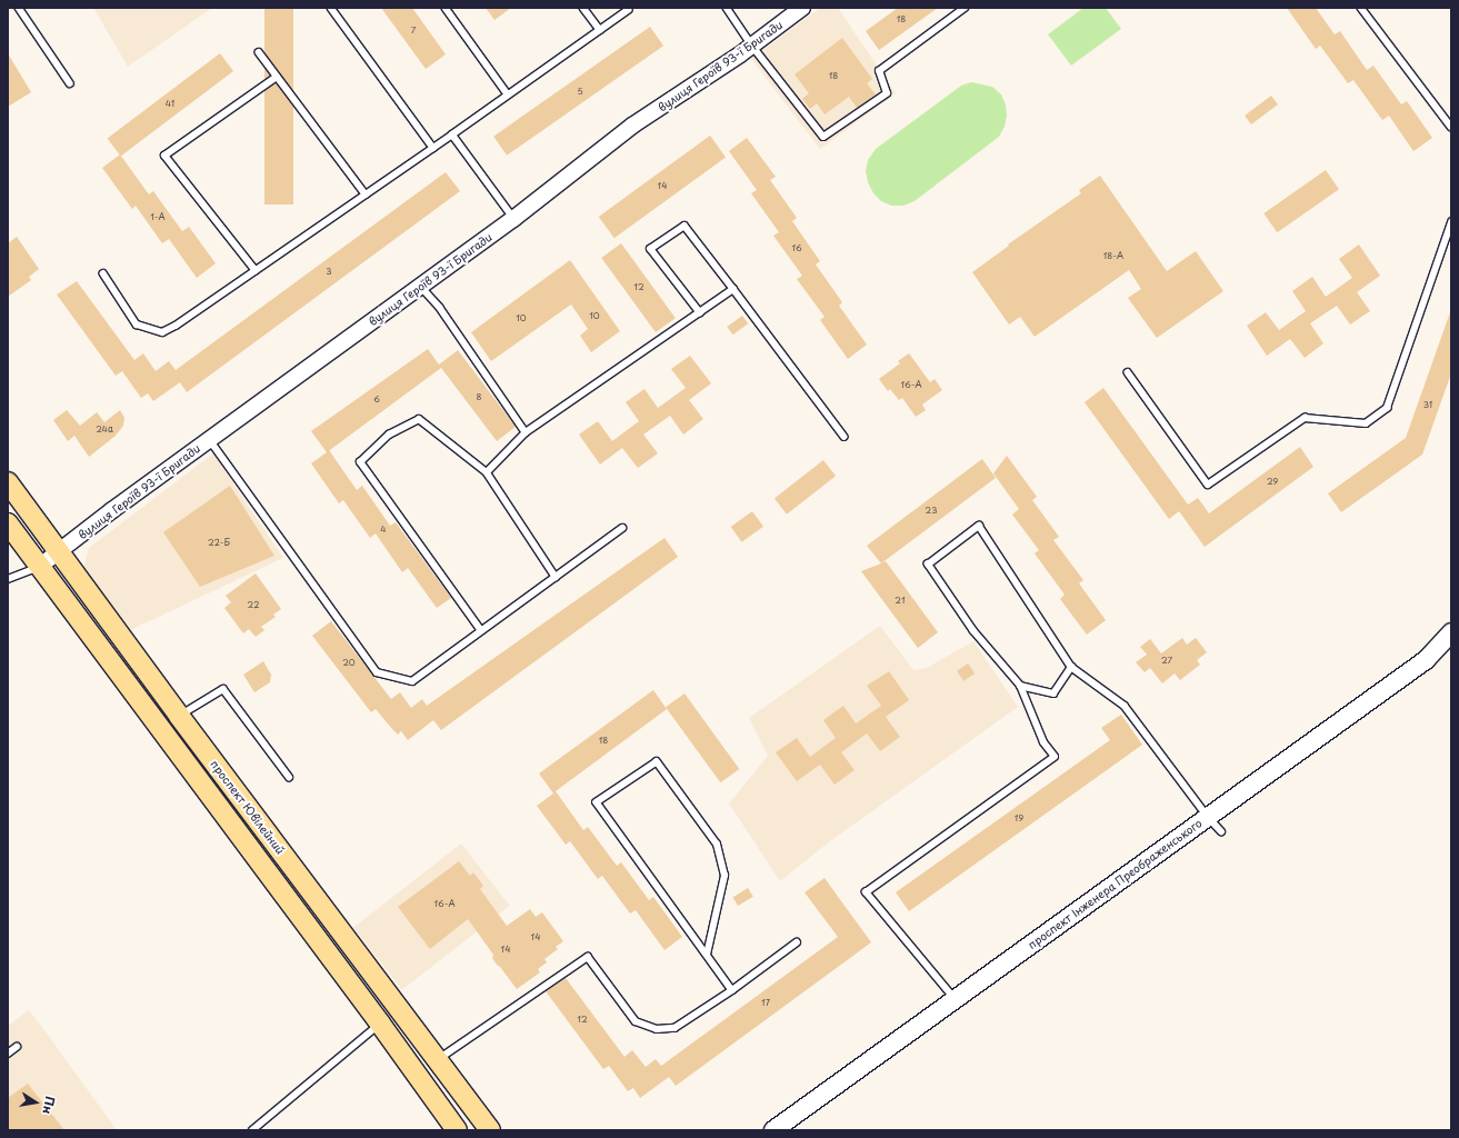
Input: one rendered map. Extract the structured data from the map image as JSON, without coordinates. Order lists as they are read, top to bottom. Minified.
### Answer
{"streets":{"main road":["проспект Ювілейний","проспект Інженера Преображенського"],"street":["вулиця Героїв 93-ї Бригади"]},"crossings":[["вулиця Героїв 93-ї Бригади","проспект Ювілейний"]],"house_numbers":["18","7","18","5","41","14","1-А","16","18-А","3","12","10","10","16-А","8","6","31","24а","29","23","4","22-Б","21","22","27","20","18","19","16-А","14","14","17","12"],"north":"right"}
